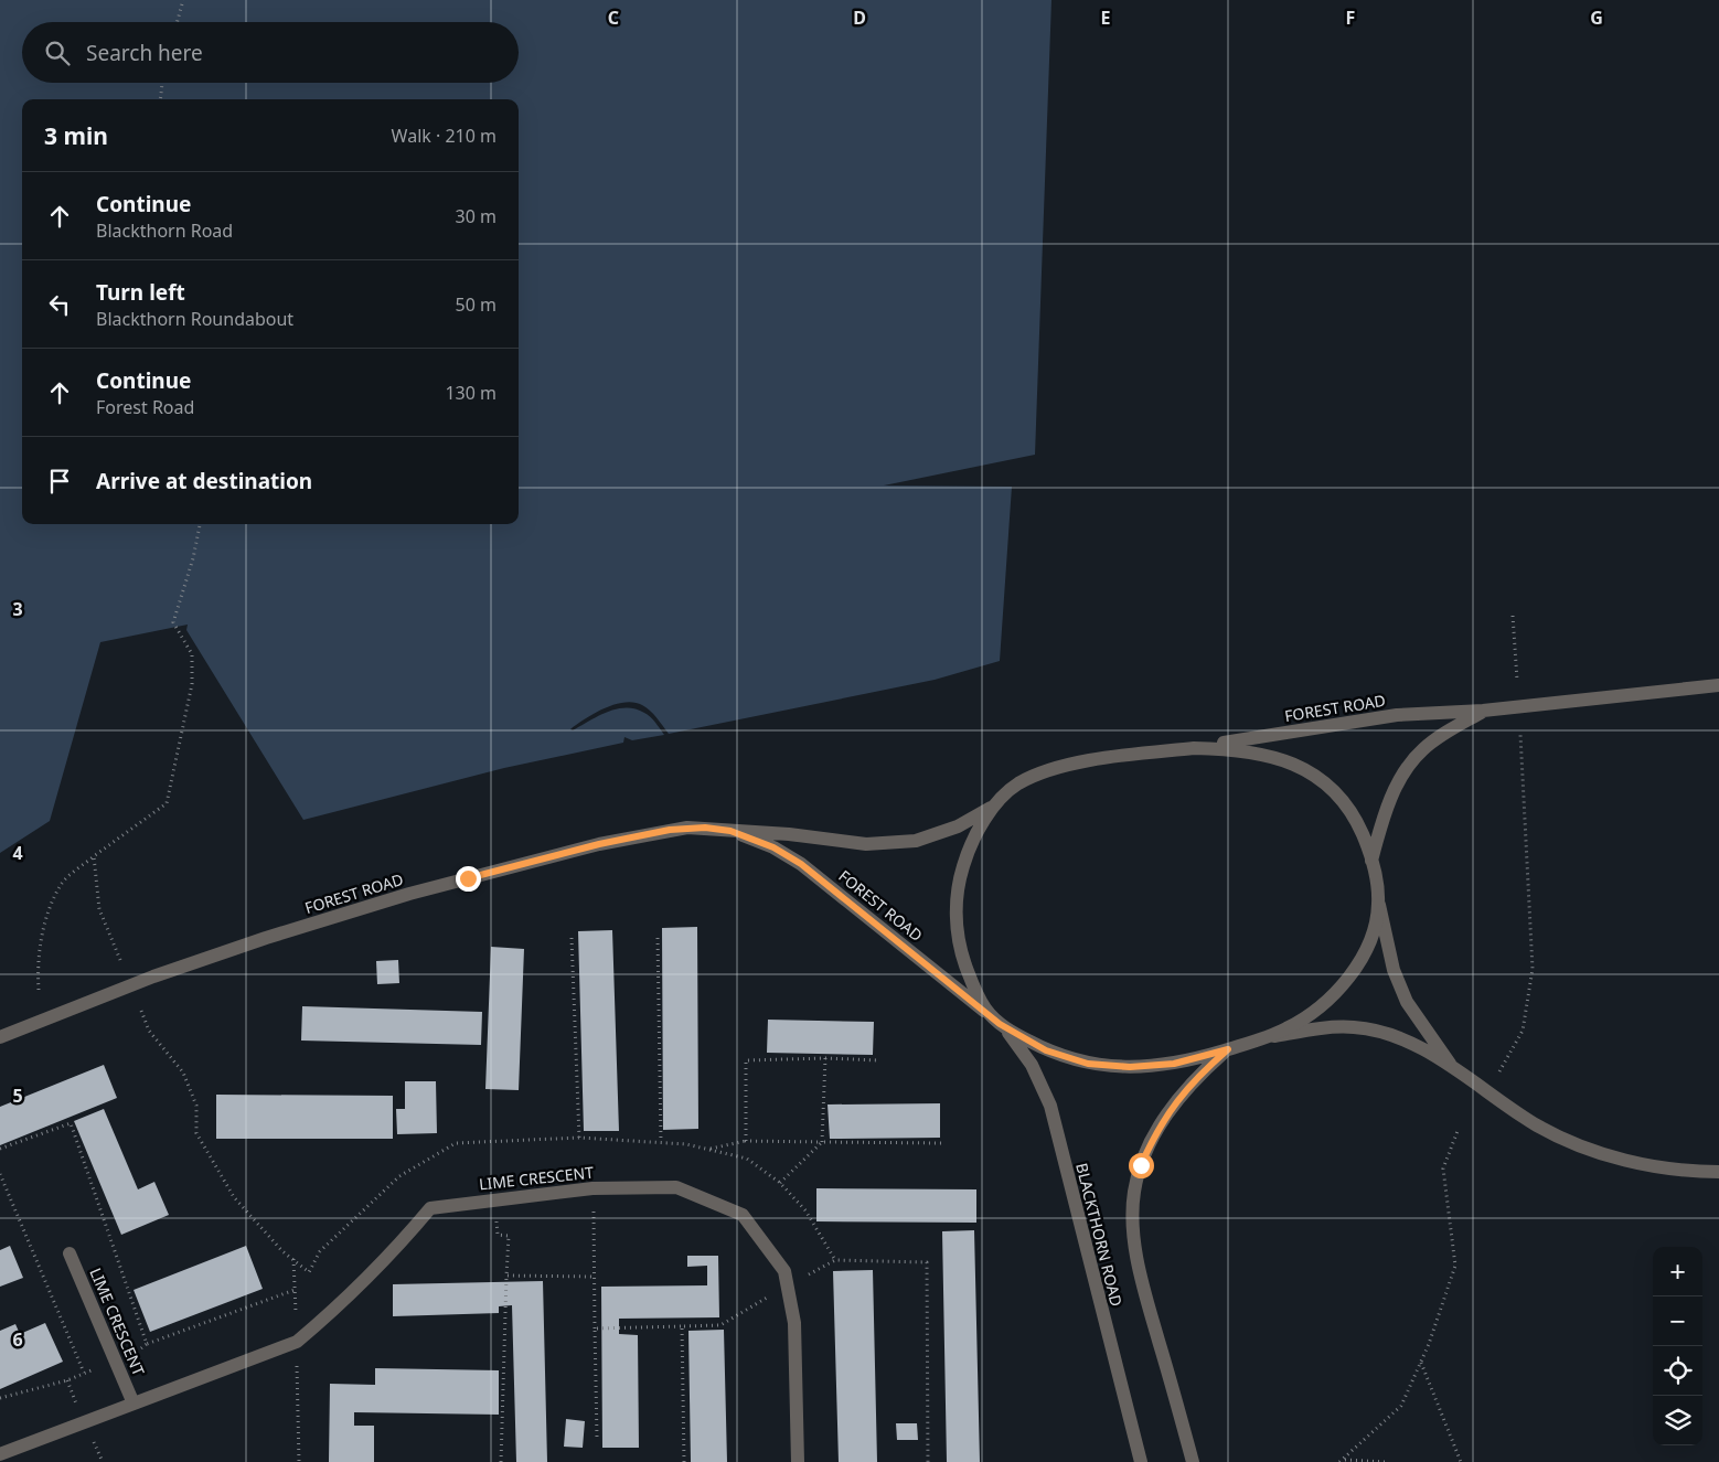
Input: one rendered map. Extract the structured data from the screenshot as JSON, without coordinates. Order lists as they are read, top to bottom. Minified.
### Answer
{"streets":{"street":["FOREST ROAD","LIME CRESCENT","BLACKTHORN ROAD"]},"crossings":[["FOREST ROAD","BLACKTHORN ROAD"]],"page":{"search":"Search here","heading":["3 min","Walk · 210 m"],"list":[["Continue","Blackthorn Road","30 m"],["Turn left","Blackthorn Roundabout","50 m"],["Continue","Forest Road","130 m"],"Arrive at destination"],"map_buttons":["+","−"]},"grid":{"columns":["C","D","E","F","G"],"rows":["3","4","5","6"]}}
